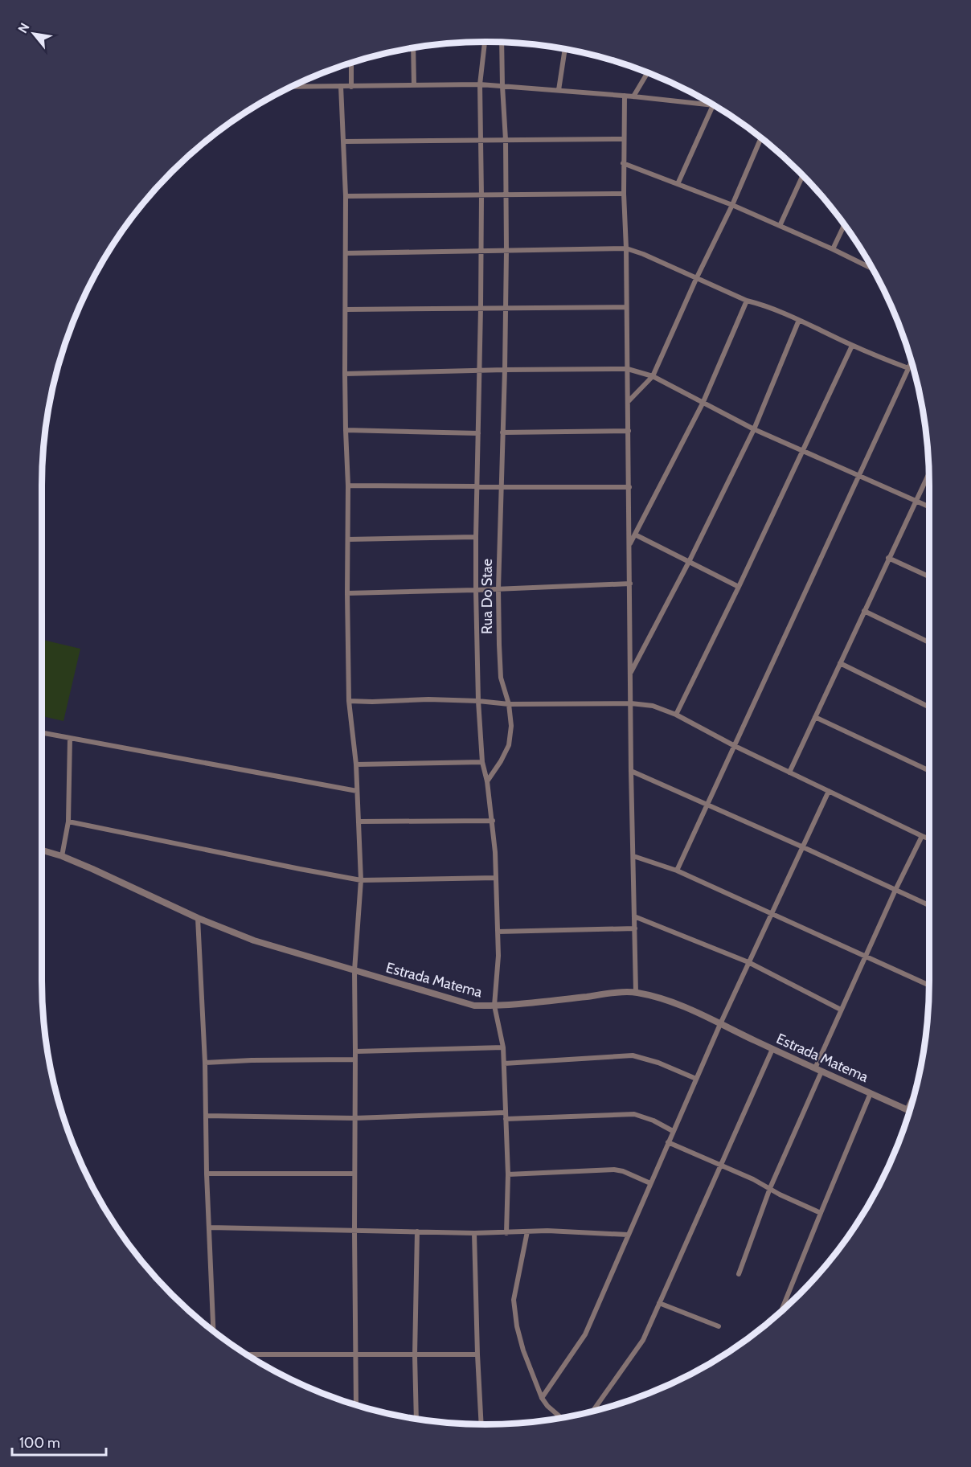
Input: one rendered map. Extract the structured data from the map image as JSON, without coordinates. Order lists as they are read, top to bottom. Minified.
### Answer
{"streets":{"street":["Rua Do Stae","Estrada Matema"]},"scale_bar":"100 m","north":"top left"}
